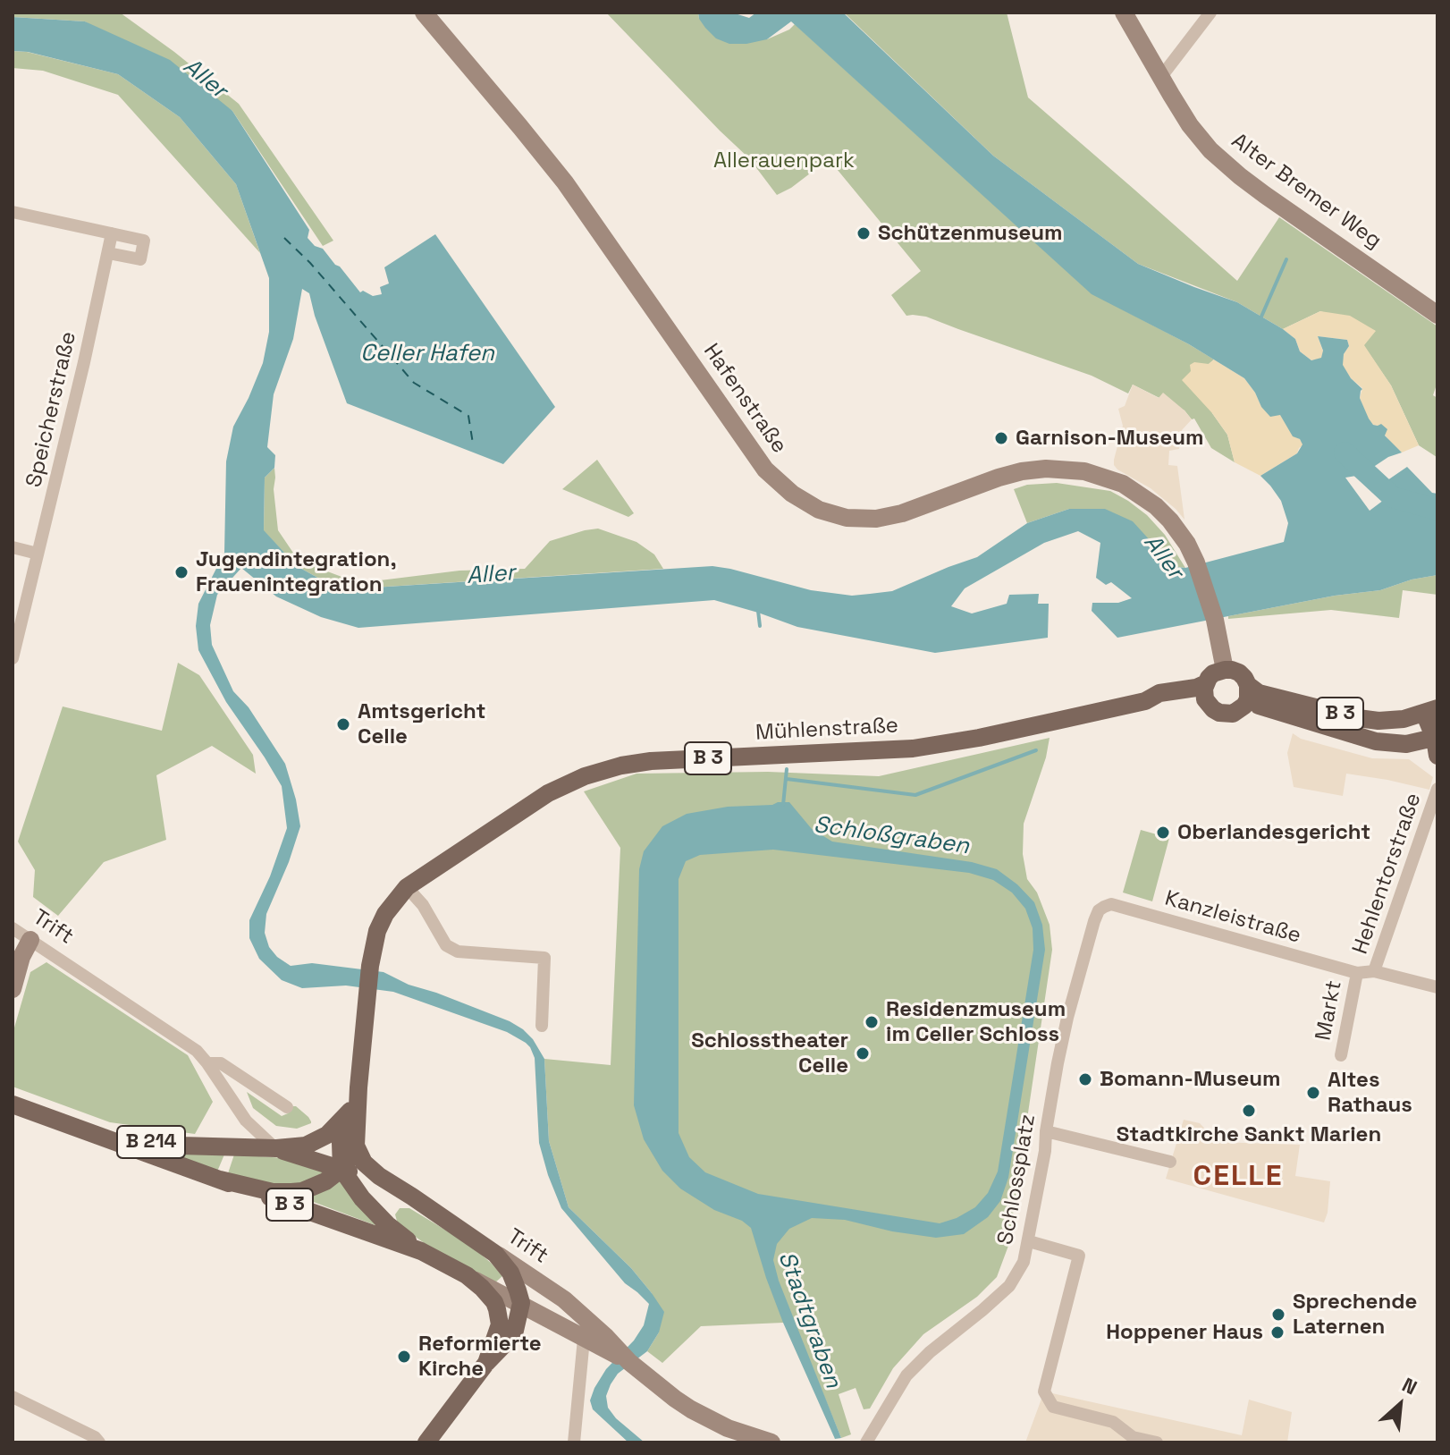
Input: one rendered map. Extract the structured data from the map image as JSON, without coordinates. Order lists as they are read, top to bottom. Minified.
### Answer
{"streets":{"main road":["B 3","Mühlenstraße","Trift","B 214"],"street":["Alter Bremer Weg","Hafenstraße","Speicherstraße","Hehlentorstraße","Kanzleistraße","Markt","Schlossplatz"]},"crossings":[["Hafenstraße","B 3"],["Hafenstraße","Mühlenstraße"],["B 3","Mühlenstraße"],["B 3","Trift"],["B 3","B 214"],["Mühlenstraße","Trift"],["Mühlenstraße","B 214"],["Kanzleistraße","Markt"],["Kanzleistraße","Schlossplatz"],["Trift","B 214"]],"districts":["CELLE"],"water":["Aller","Celler Hafen","Schloßgraben","Stadtgraben"],"parks":["Allerauenpark"],"places":["Schützenmuseum","Garnison-Museum","Jugendintegration, Frauenintegration","Amtsgericht Celle","Oberlandesgericht","Residenzmuseum im Celler Schloss","Schlosstheater Celle","Bomann-Museum","Altes Rathaus","Stadtkirche Sankt Marien","Sprechende Laternen","Hoppener Haus","Reformierte Kirche"],"north":"top right"}
